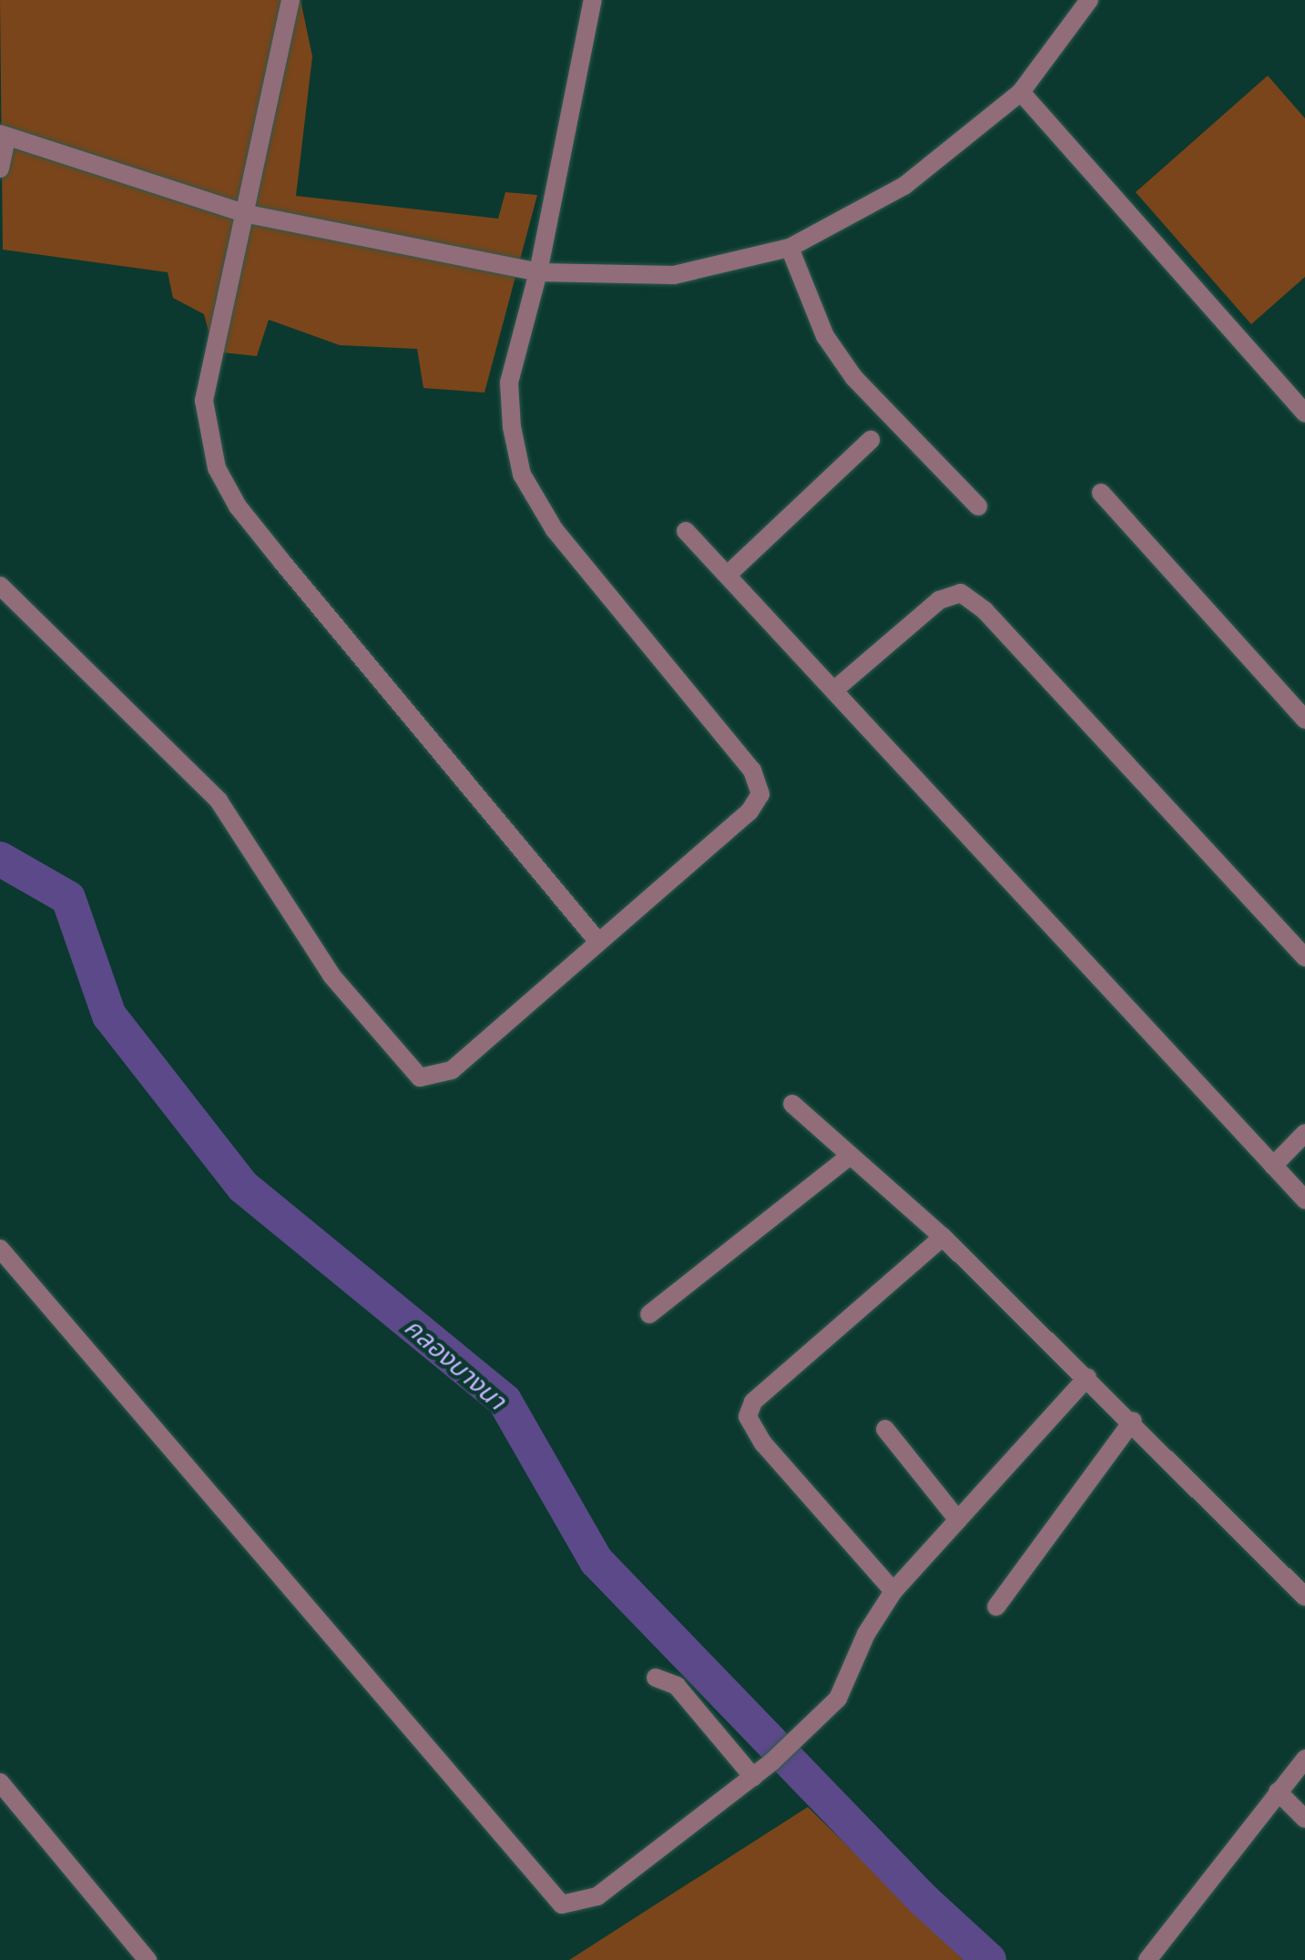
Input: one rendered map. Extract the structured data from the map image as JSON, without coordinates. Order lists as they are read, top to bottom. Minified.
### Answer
{"water":["คลองบางนา"]}
